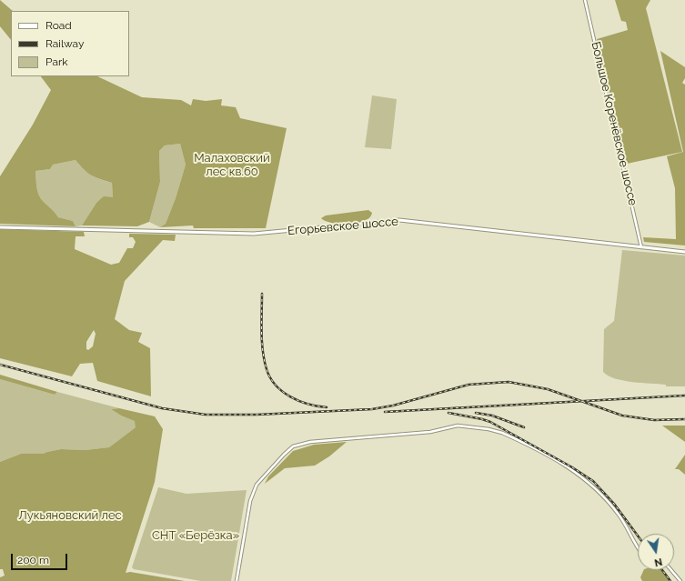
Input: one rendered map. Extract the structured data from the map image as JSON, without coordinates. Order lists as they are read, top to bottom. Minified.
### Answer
{"streets":{"main road":["Большое Коренёвское шоссе","Егорьевское шоссе"]},"crossings":[["Большое Коренёвское шоссе","Егорьевское шоссе"]],"parks":["Малаховский лес кв.60","Лукьяновский лес","СНТ «Берёзка»"],"legend":["Road","Railway","Park"],"scale_bar":"200 m","north":"bottom"}
